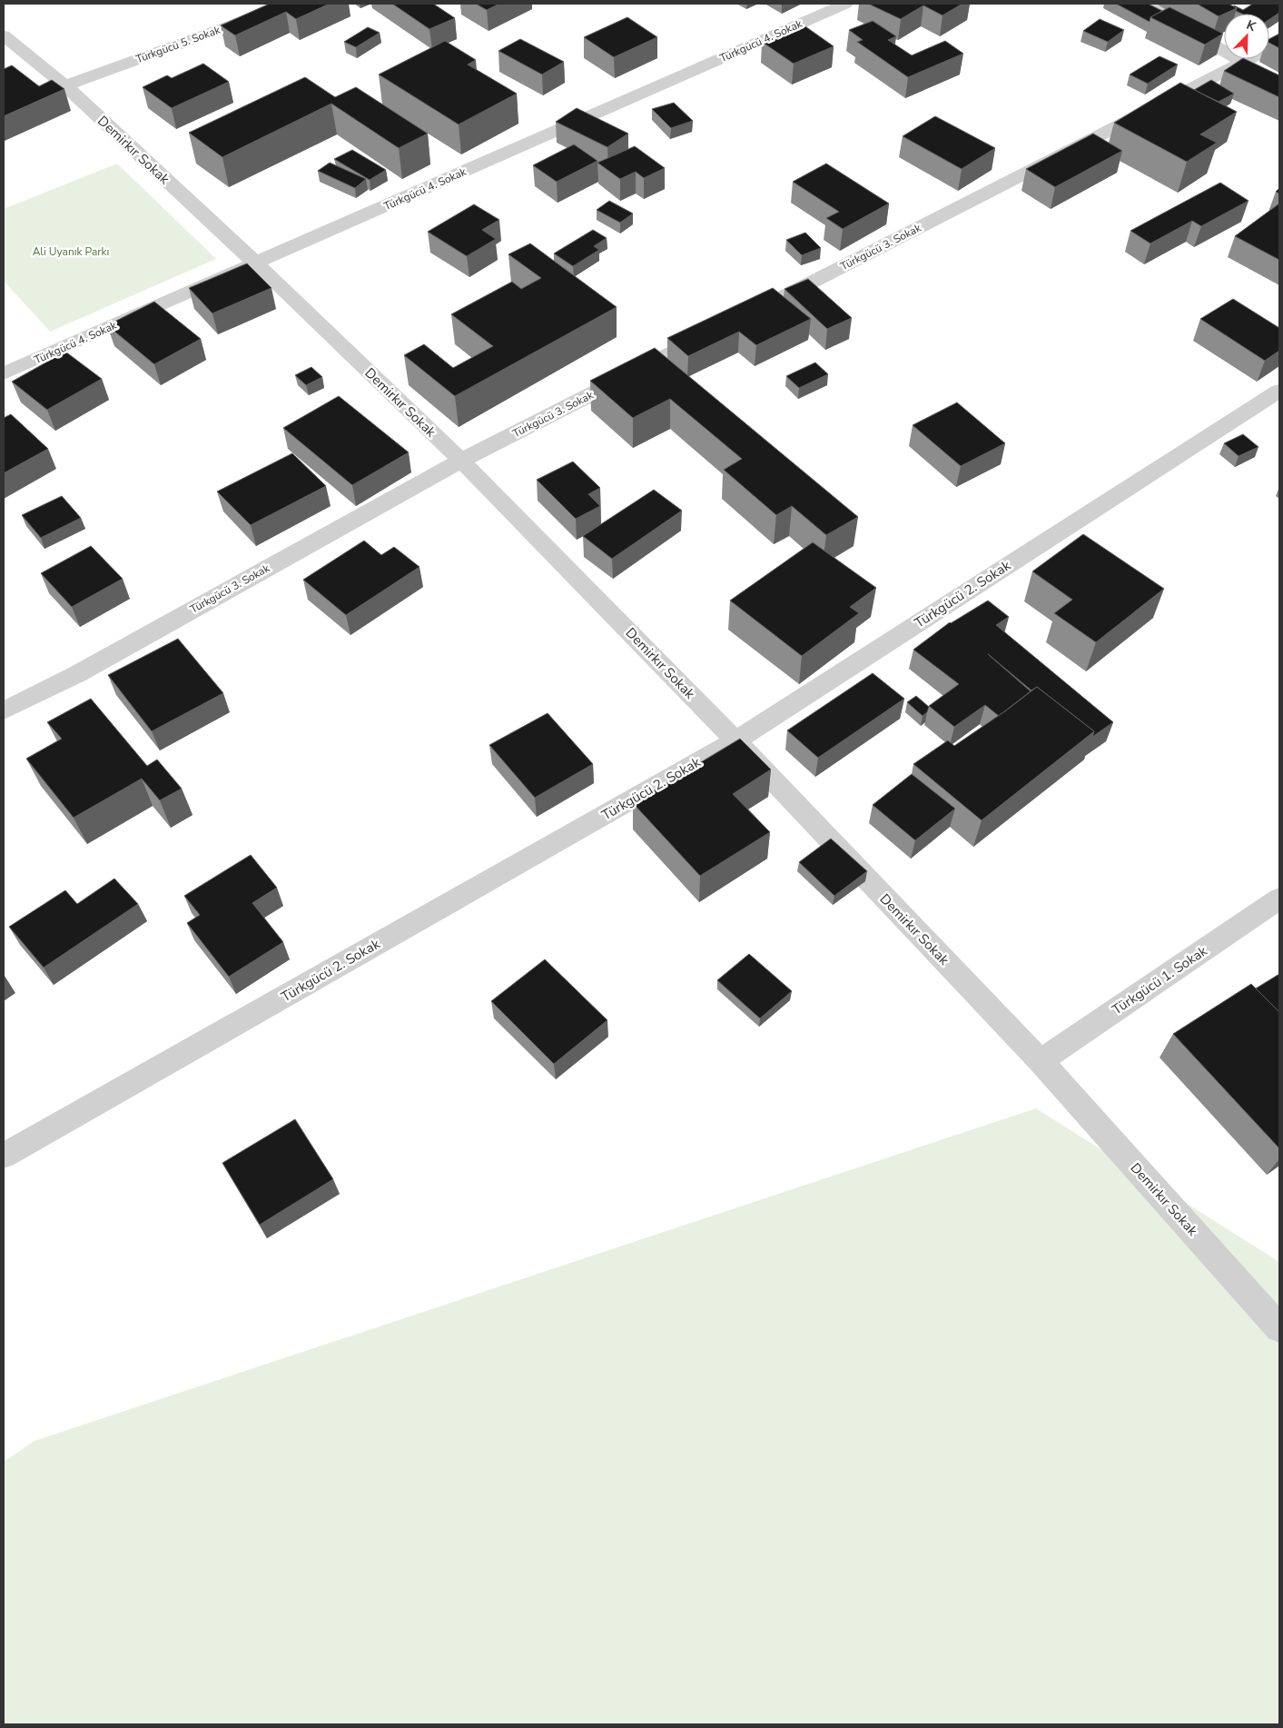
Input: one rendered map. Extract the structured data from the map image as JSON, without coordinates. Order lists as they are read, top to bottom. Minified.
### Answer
{"streets":{"street":["Türkgücü 4. Sokak","Türkgücü 5. Sokak","Demirkır Sokak","Türkgücü 3. Sokak","Türkgücü 2. Sokak","Türkgücü 1. Sokak"]},"crossings":[["Türkgücü 4. Sokak","Demirkır Sokak"],["Türkgücü 5. Sokak","Demirkır Sokak"],["Demirkır Sokak","Türkgücü 3. Sokak"],["Demirkır Sokak","Türkgücü 2. Sokak"],["Demirkır Sokak","Türkgücü 1. Sokak"]],"parks":["Ali Uyanık Parkı"],"north":"top right"}
